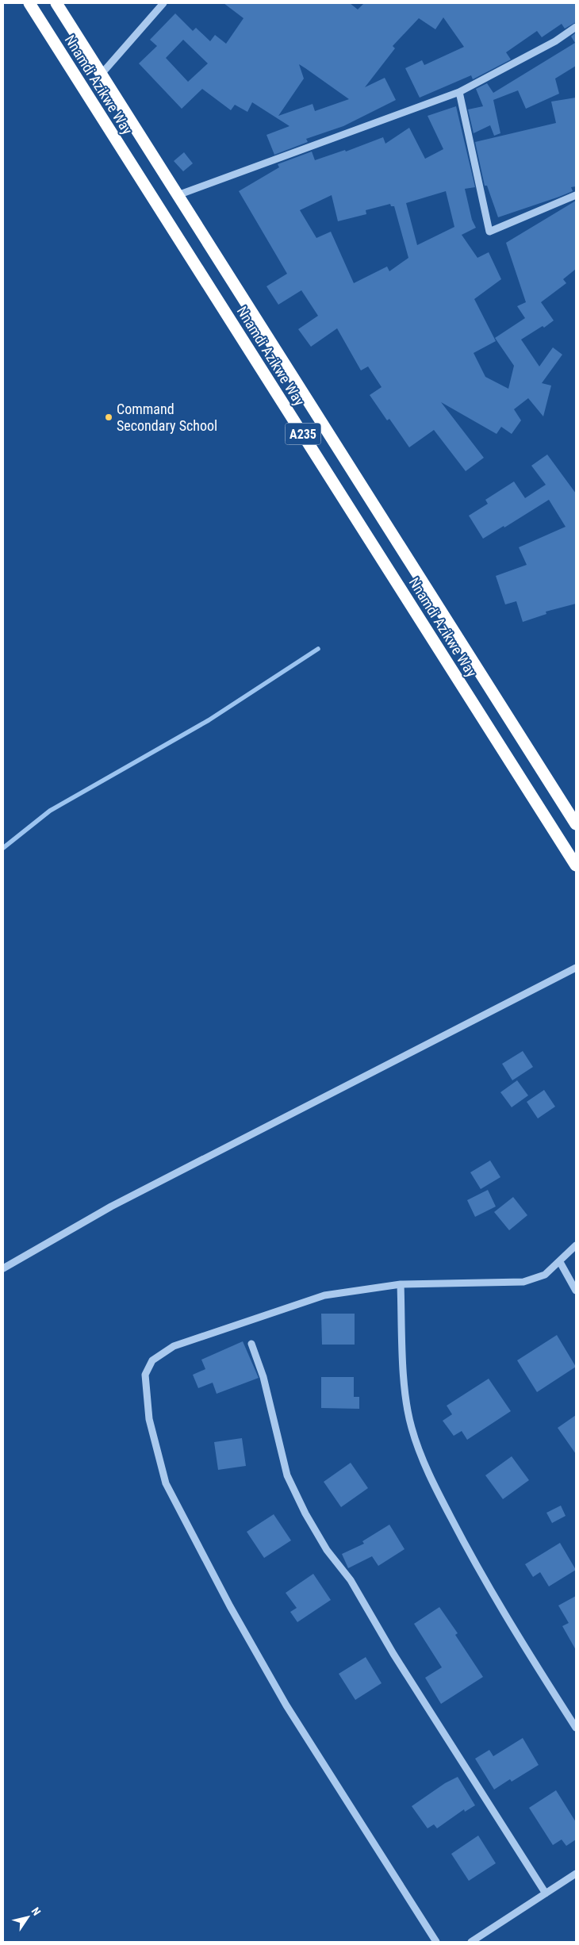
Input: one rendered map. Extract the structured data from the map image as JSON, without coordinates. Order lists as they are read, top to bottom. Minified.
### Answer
{"streets":{"highway":["Nnamdi Azikwe Way","A235"]},"places":["Command Secondary School"],"north":"top right"}
